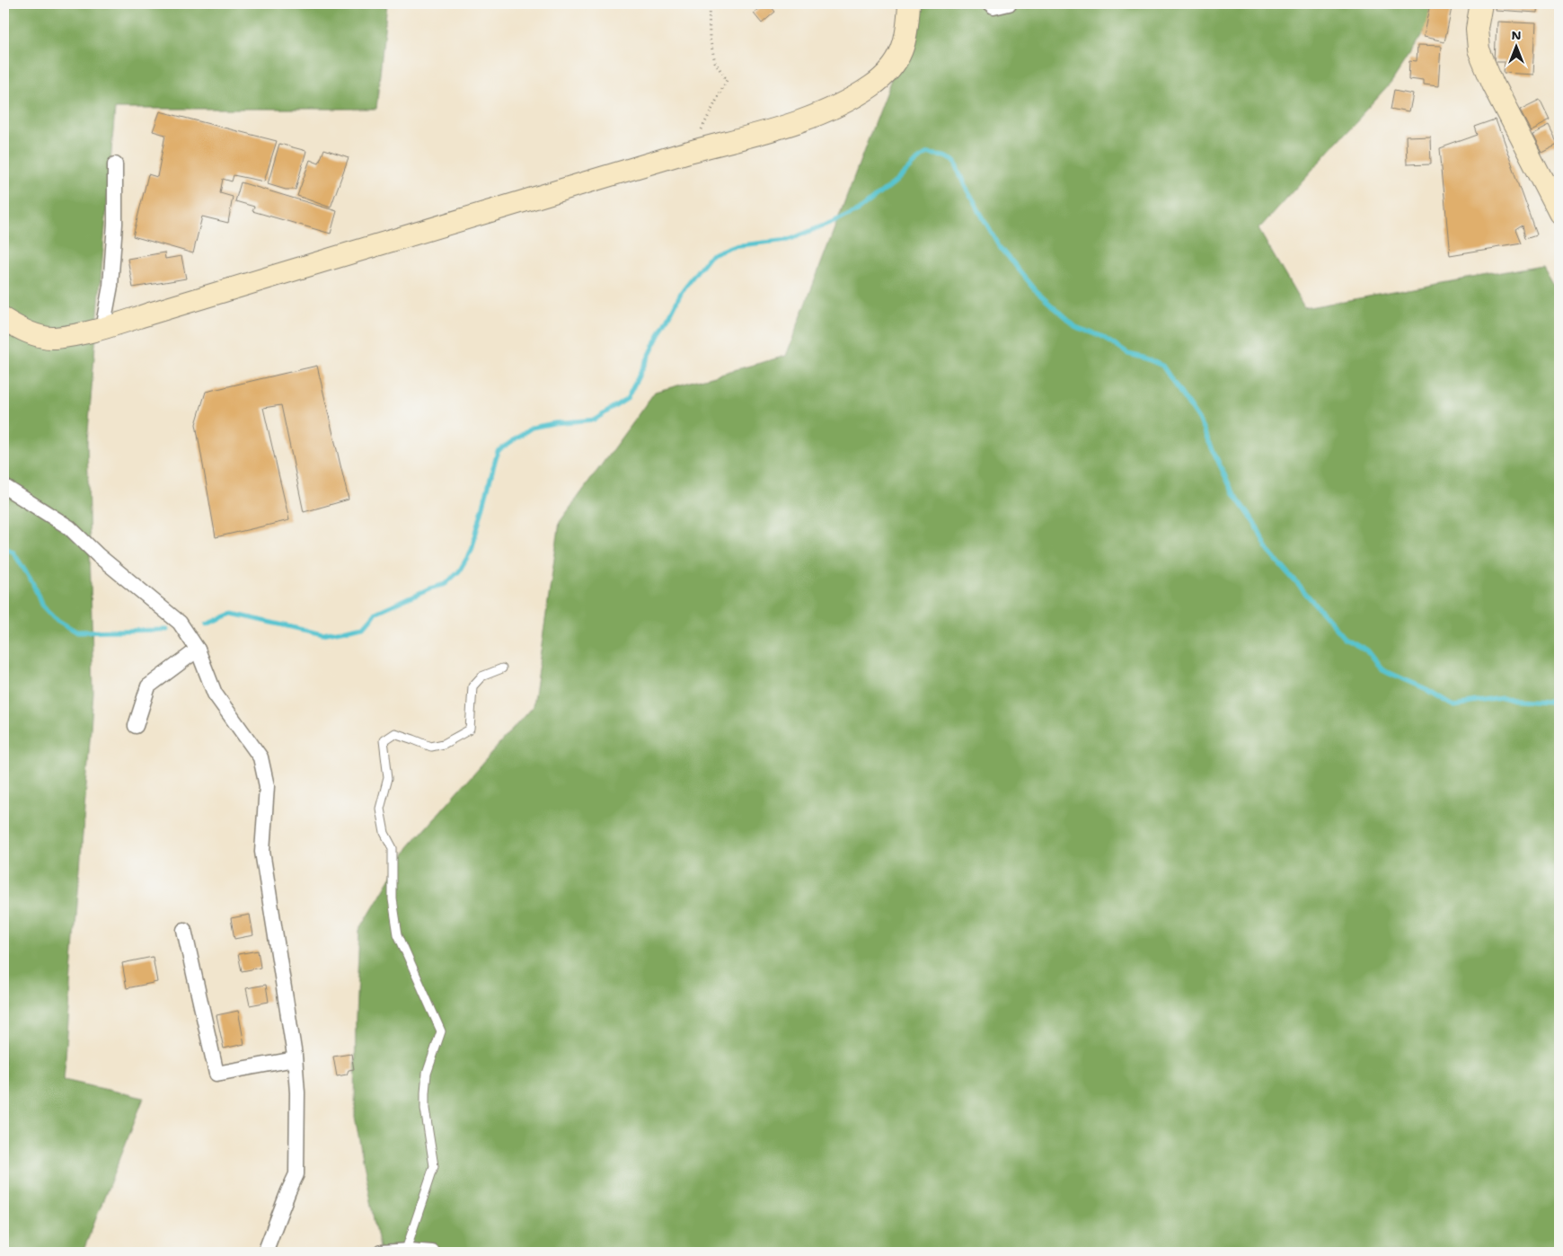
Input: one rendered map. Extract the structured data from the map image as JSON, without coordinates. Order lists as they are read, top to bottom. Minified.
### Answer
{"north":"top"}
